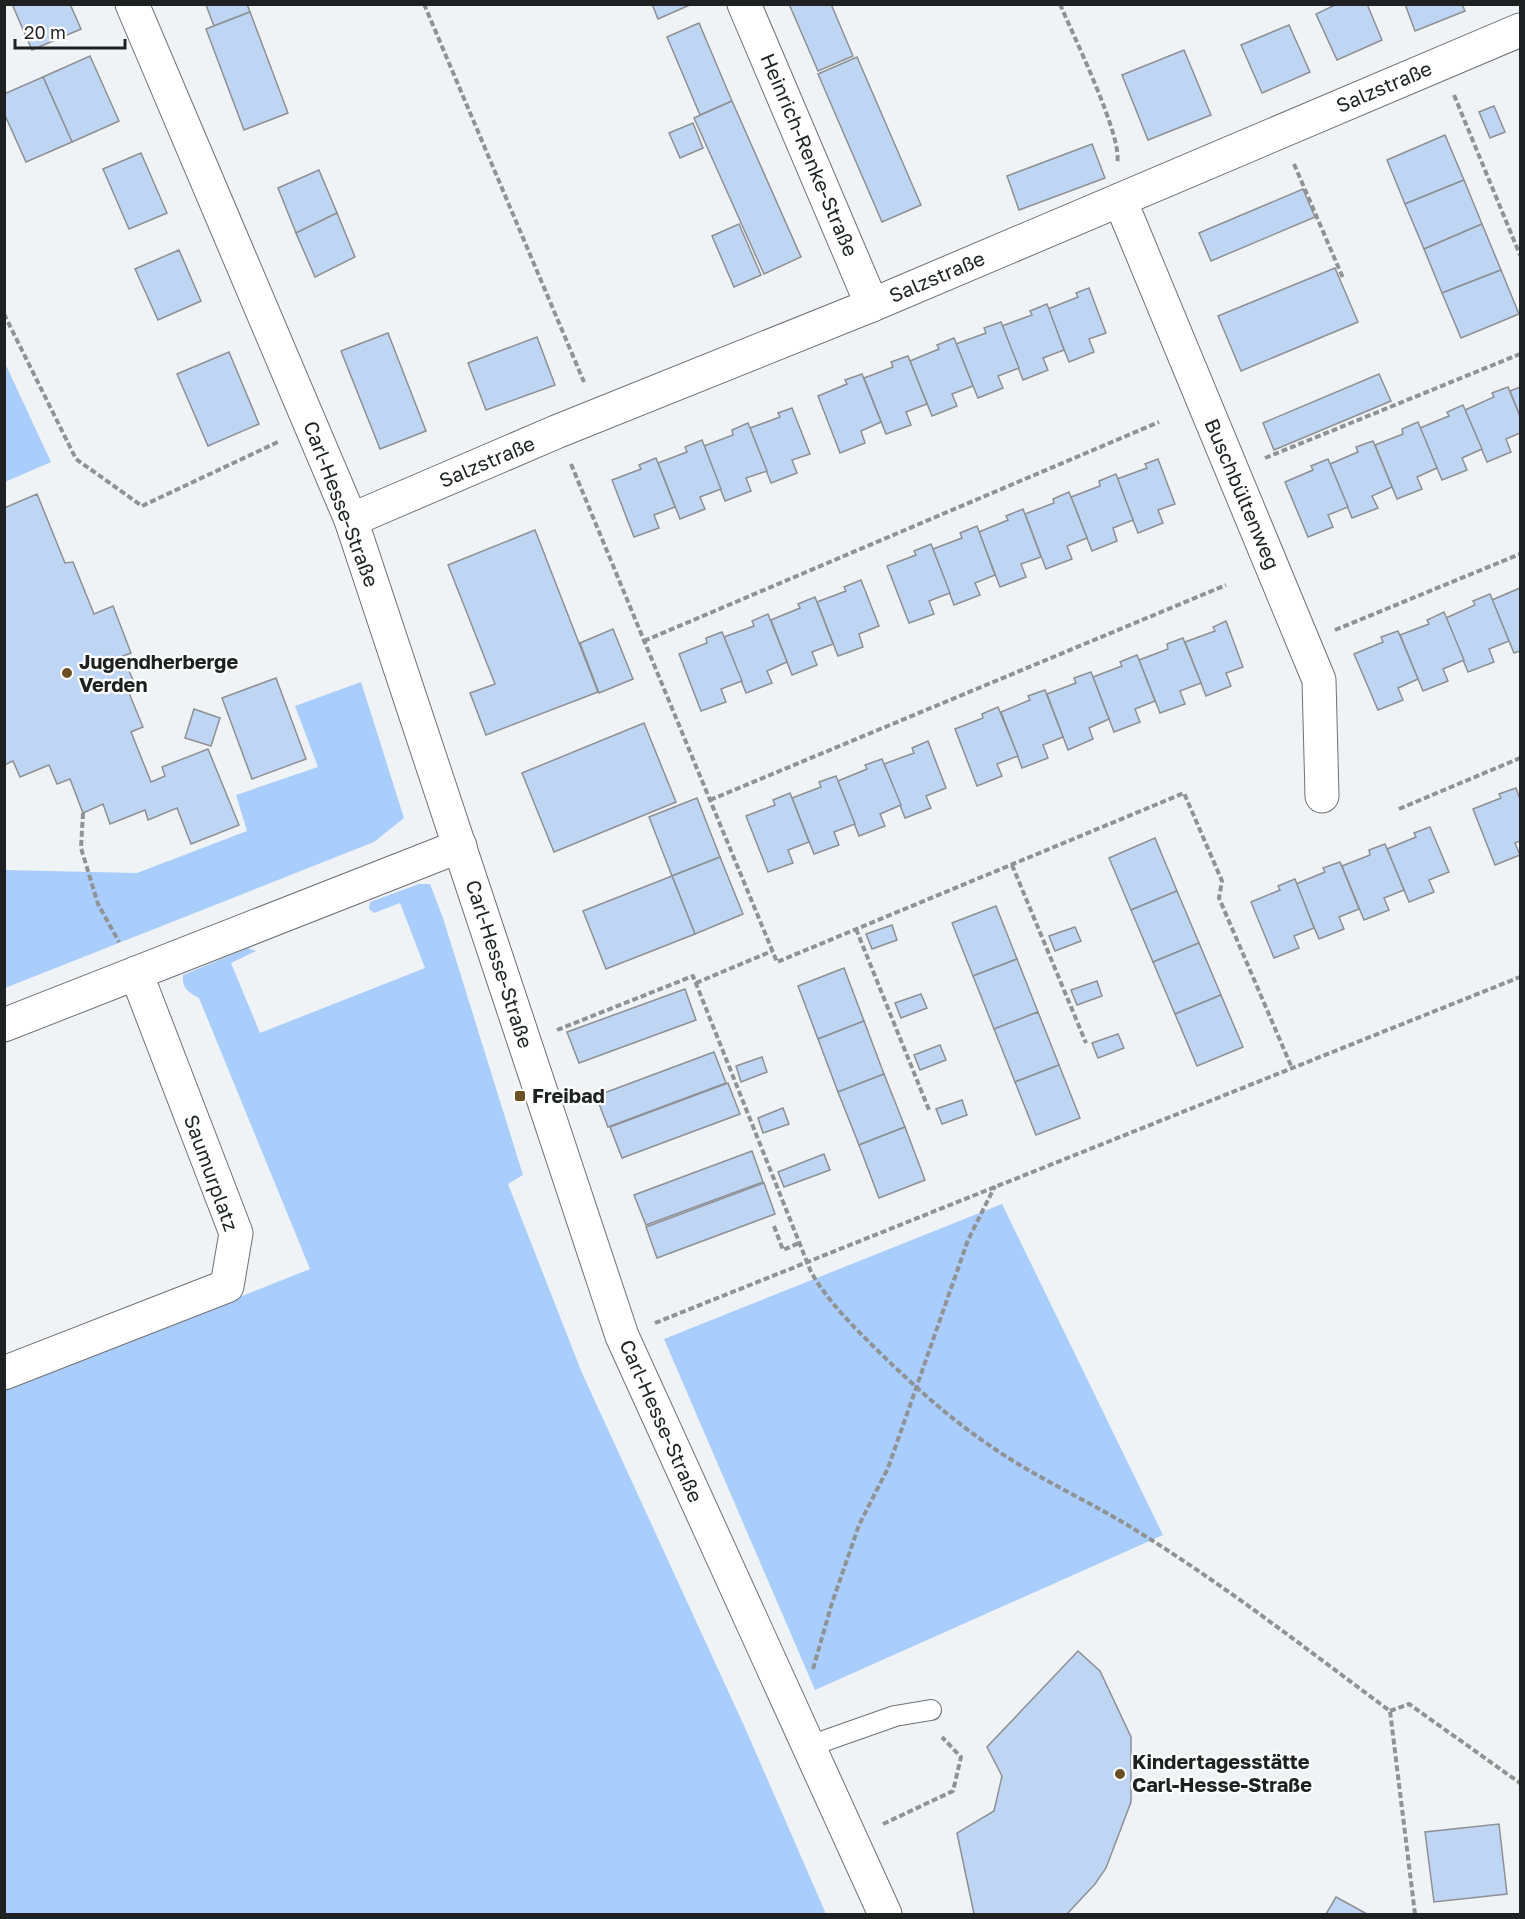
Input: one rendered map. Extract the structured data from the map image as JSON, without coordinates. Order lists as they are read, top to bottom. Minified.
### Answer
{"streets":{"street":["Salzstraße","Heinrich-Renke-Straße","Buschbültenweg","Carl-Hesse-Straße","Saumurplatz"]},"crossings":[["Salzstraße","Heinrich-Renke-Straße"],["Salzstraße","Buschbültenweg"],["Salzstraße","Carl-Hesse-Straße"]],"places":{"other":["Jugendherberge Verden","Kindertagesstätte Carl-Hesse-Straße"],"transit":["Freibad"]},"scale_bar":"20 m"}
